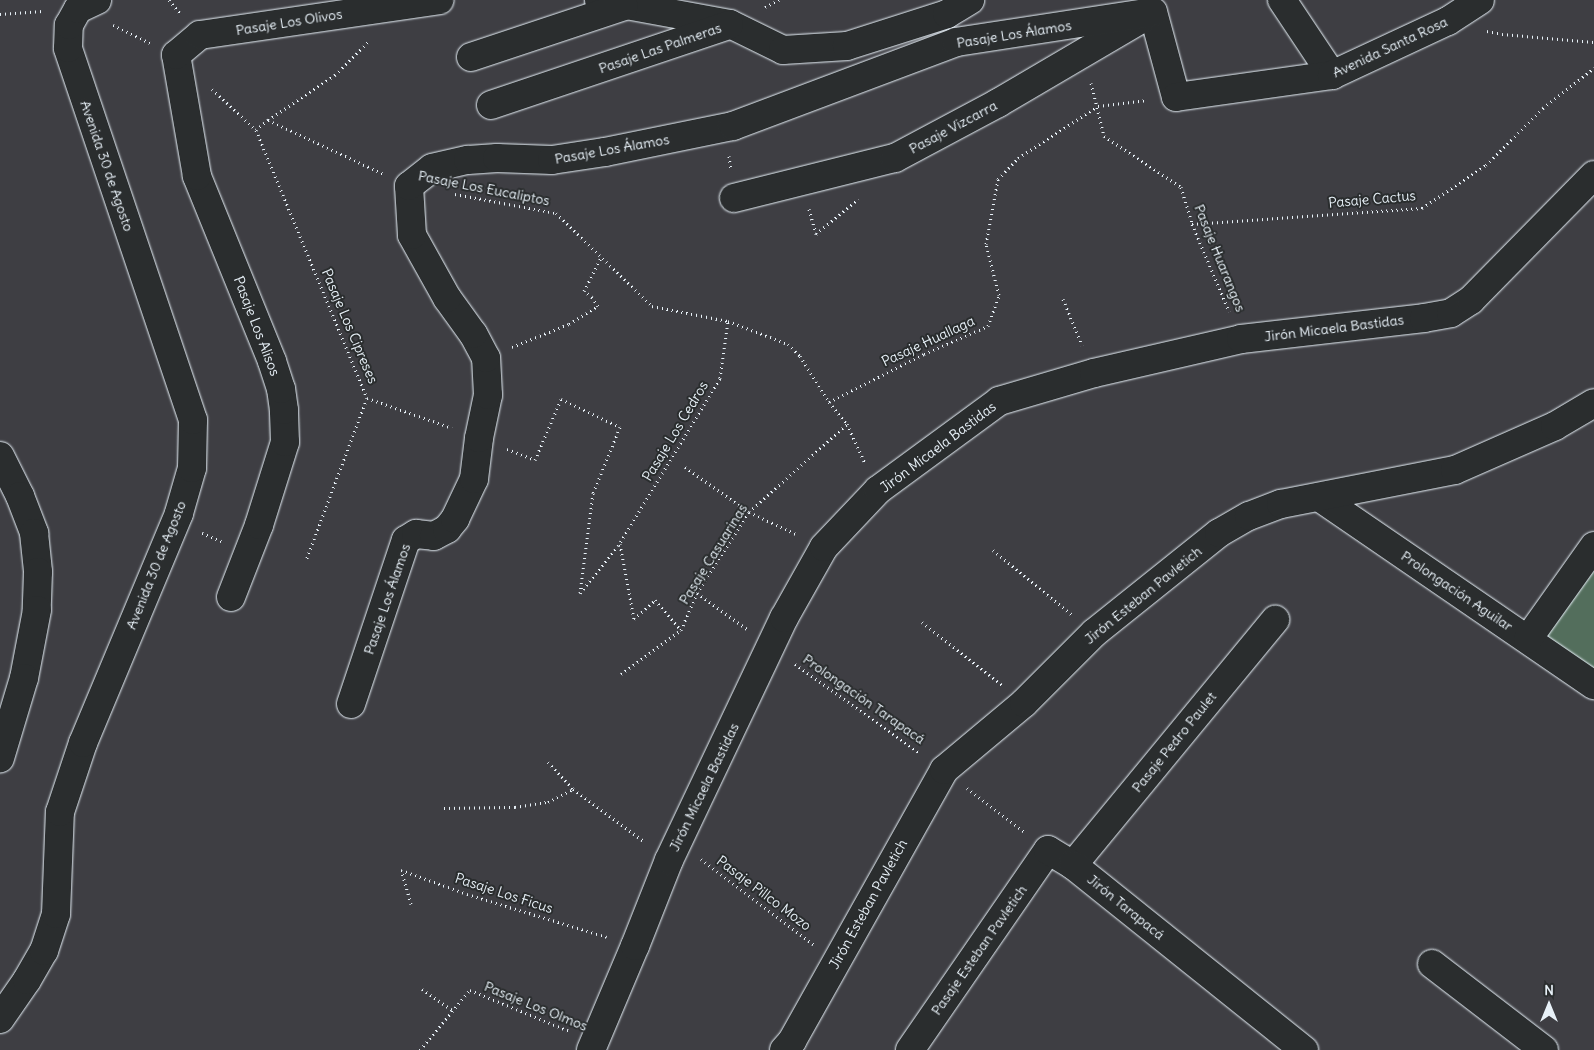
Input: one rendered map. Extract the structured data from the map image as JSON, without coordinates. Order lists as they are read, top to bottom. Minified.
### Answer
{"streets":{"street":["Pasaje Los Olivos","Pasaje Los Álamos","Avenida Santa Rosa","Pasaje Las Palmeras","Pasaje Vizcarra","Avenida 30 de Agosto","Pasaje Los Alisos","Jirón Micaela Bastidas","Prolongación Aguilar","Jirón Esteban Pavletich","Pasaje Pedro Paulet","Jirón Tarapacá","Pasaje Esteban Pavletich"],"path":["Pasaje Los Eucaliptos","Pasaje Cactus","Pasaje Huarangos","Pasaje Los Cipreses","Pasaje Huallaga","Pasaje Los Cedros","Pasaje Casuarinas","Prolongación Tarapacá","Pasaje Los Ficus","Pasaje Pillco Mozo","Pasaje Los Olmos"]},"crossings":[["Pasaje Los Olivos","Pasaje Los Alisos"],["Pasaje Los Álamos","Pasaje Vizcarra"],["Pasaje Los Álamos","Pasaje Los Eucaliptos"],["Pasaje Los Álamos","Pasaje Los Cedros"],["Avenida Santa Rosa","Pasaje Huallaga"],["Pasaje Los Eucaliptos","Jirón Micaela Bastidas"],["Pasaje Los Eucaliptos","Pasaje Huallaga"],["Pasaje Los Eucaliptos","Pasaje Los Cedros"],["Pasaje Los Eucaliptos","Pasaje Casuarinas"],["Pasaje Cactus","Pasaje Huarangos"],["Pasaje Huarangos","Jirón Micaela Bastidas"],["Pasaje Huarangos","Pasaje Huallaga"],["Jirón Micaela Bastidas","Prolongación Tarapacá"],["Jirón Micaela Bastidas","Pasaje Los Ficus"],["Jirón Micaela Bastidas","Pasaje Pillco Mozo"],["Jirón Micaela Bastidas","Pasaje Los Olmos"],["Pasaje Casuarinas","Prolongación Tarapacá"],["Prolongación Aguilar","Jirón Esteban Pavletich"],["Jirón Esteban Pavletich","Prolongación Tarapacá"],["Jirón Esteban Pavletich","Pasaje Pillco Mozo"],["Pasaje Pedro Paulet","Jirón Tarapacá"],["Jirón Tarapacá","Pasaje Esteban Pavletich"]],"north":"top"}
